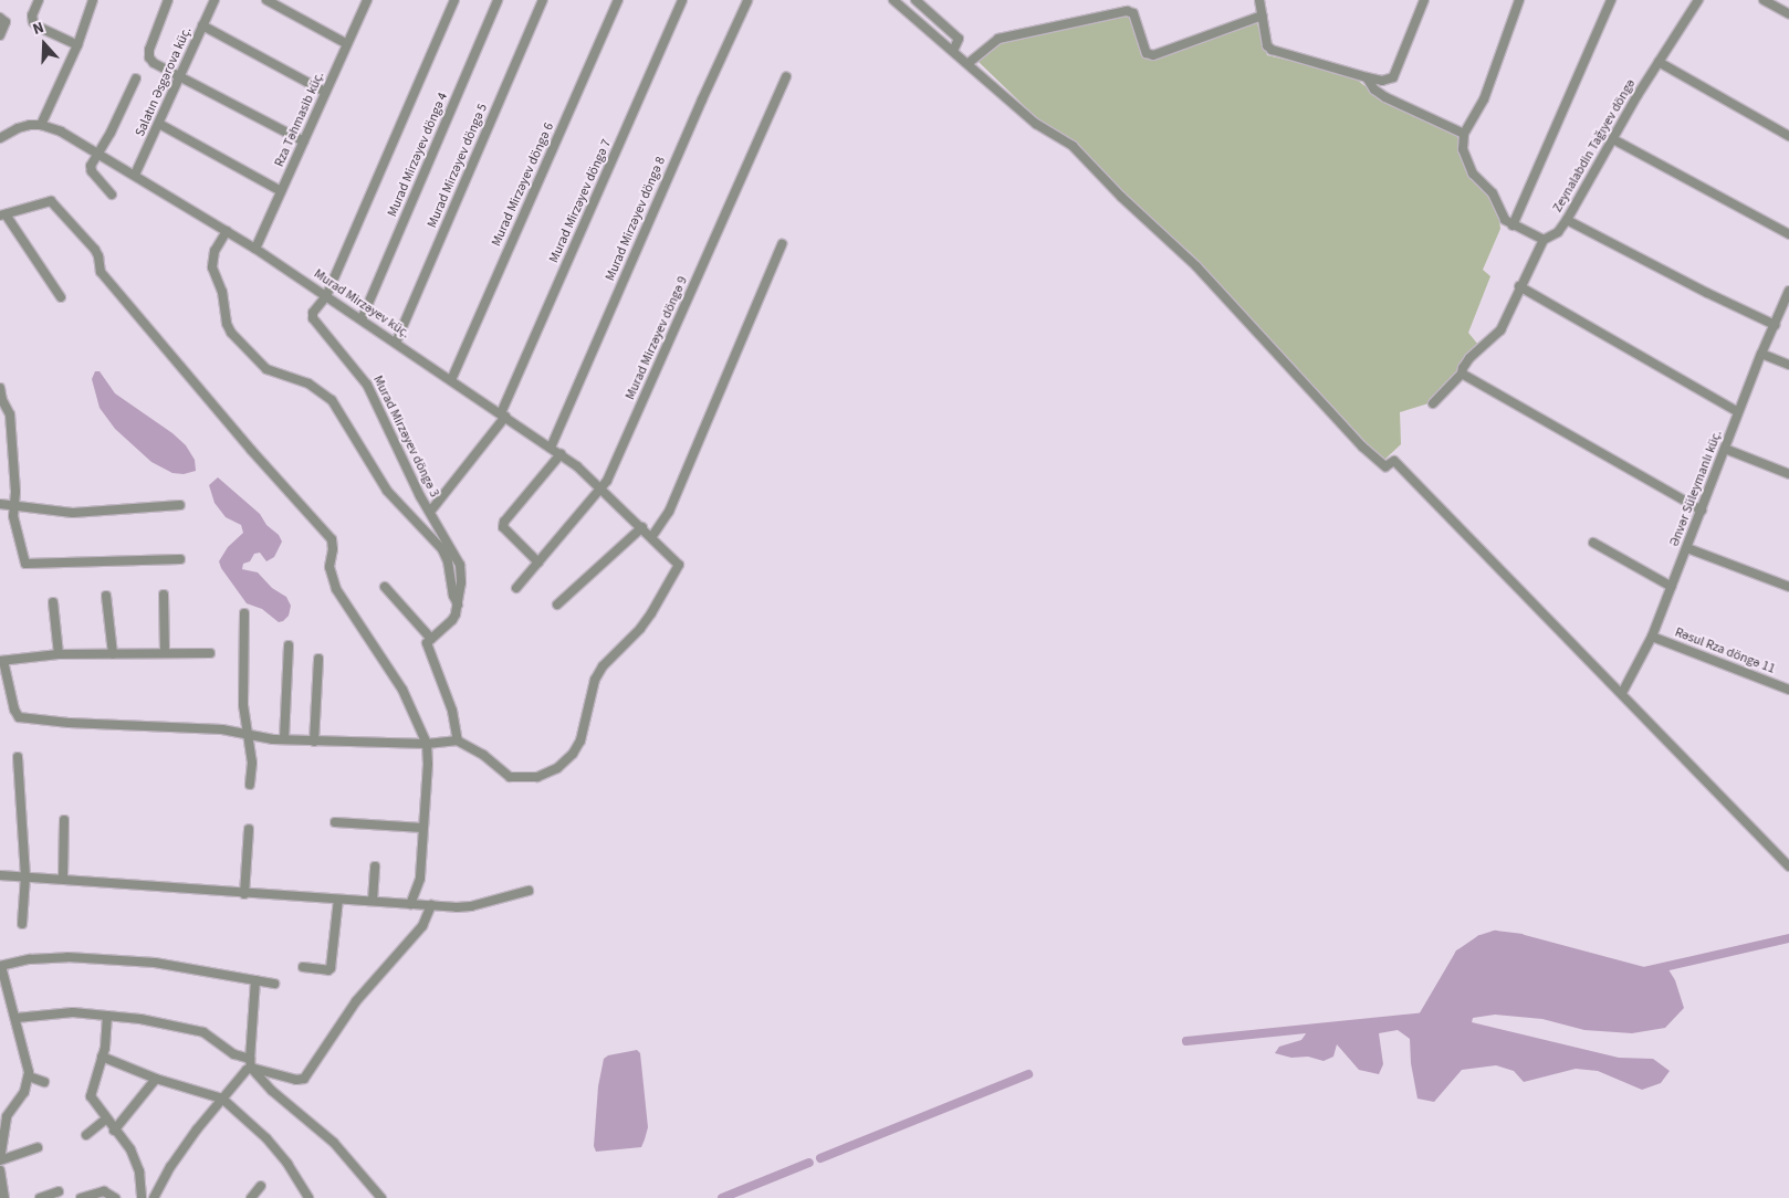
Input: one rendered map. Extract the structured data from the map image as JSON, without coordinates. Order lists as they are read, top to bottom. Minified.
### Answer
{"streets":{"street":["Salatın Əsgərova küç.","Rza Təhmasib küç.","Zeynalabdin Tağıyev döngə","Murad Mirzəyev döngə 4","Murad Mirzəyev döngə 5","Murad Mirzəyev döngə 6","Murad Mirzəyev döngə 7","Murad Mirzəyev döngə 8","Murad Mirzəyev küç.","Murad Mirzəyev döngə 9","Murad Mirzəyev döngə 3","Ənvər Süleymanlı küç.","Rəsul Rza döngə 11"]},"crossings":[["Salatın Əsgərova küç.","Murad Mirzəyev küç."],["Rza Təhmasib küç.","Murad Mirzəyev küç."],["Murad Mirzəyev döngə 4","Murad Mirzəyev küç."],["Murad Mirzəyev döngə 5","Murad Mirzəyev küç."],["Murad Mirzəyev döngə 6","Murad Mirzəyev küç."],["Murad Mirzəyev döngə 7","Murad Mirzəyev küç."],["Murad Mirzəyev döngə 7","Murad Mirzəyev döngə 3"],["Murad Mirzəyev döngə 8","Murad Mirzəyev küç."],["Murad Mirzəyev küç.","Murad Mirzəyev döngə 9"],["Murad Mirzəyev küç.","Murad Mirzəyev döngə 3"],["Ənvər Süleymanlı küç.","Rəsul Rza döngə 11"]],"north":"top"}
